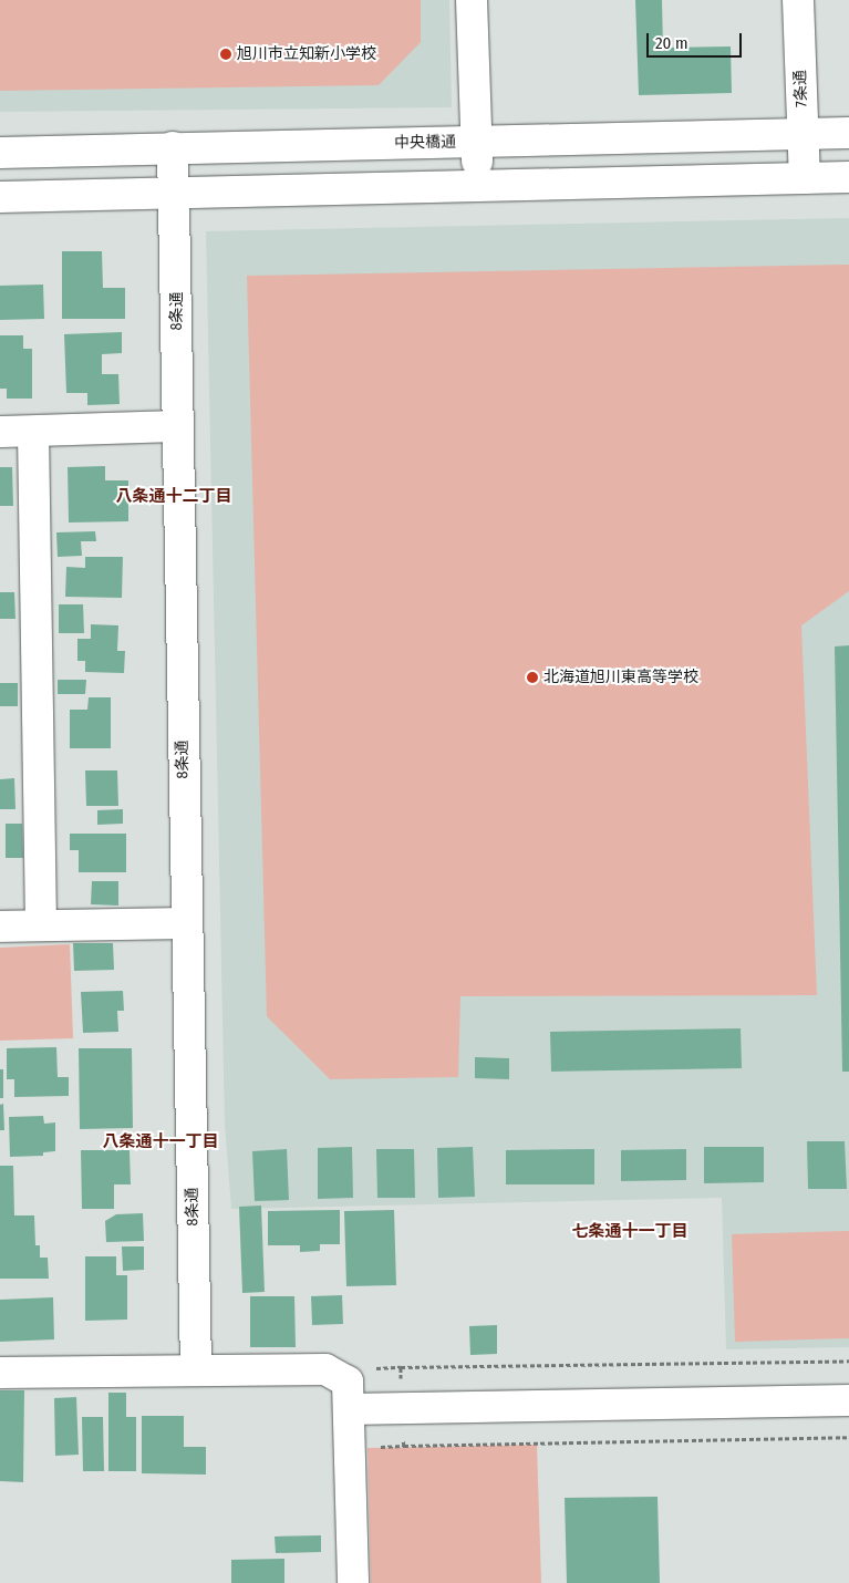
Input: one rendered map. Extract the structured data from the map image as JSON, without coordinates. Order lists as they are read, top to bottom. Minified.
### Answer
{"streets":{"street":["7条通","中央橋通","8条通"]},"crossings":[["7条通","中央橋通"],["中央橋通","8条通"]],"districts":["八条通十二丁目","八条通十一丁目","七条通十一丁目"],"places":["旭川市立知新小学校","北海道旭川東高等学校"],"scale_bar":"20 m"}
